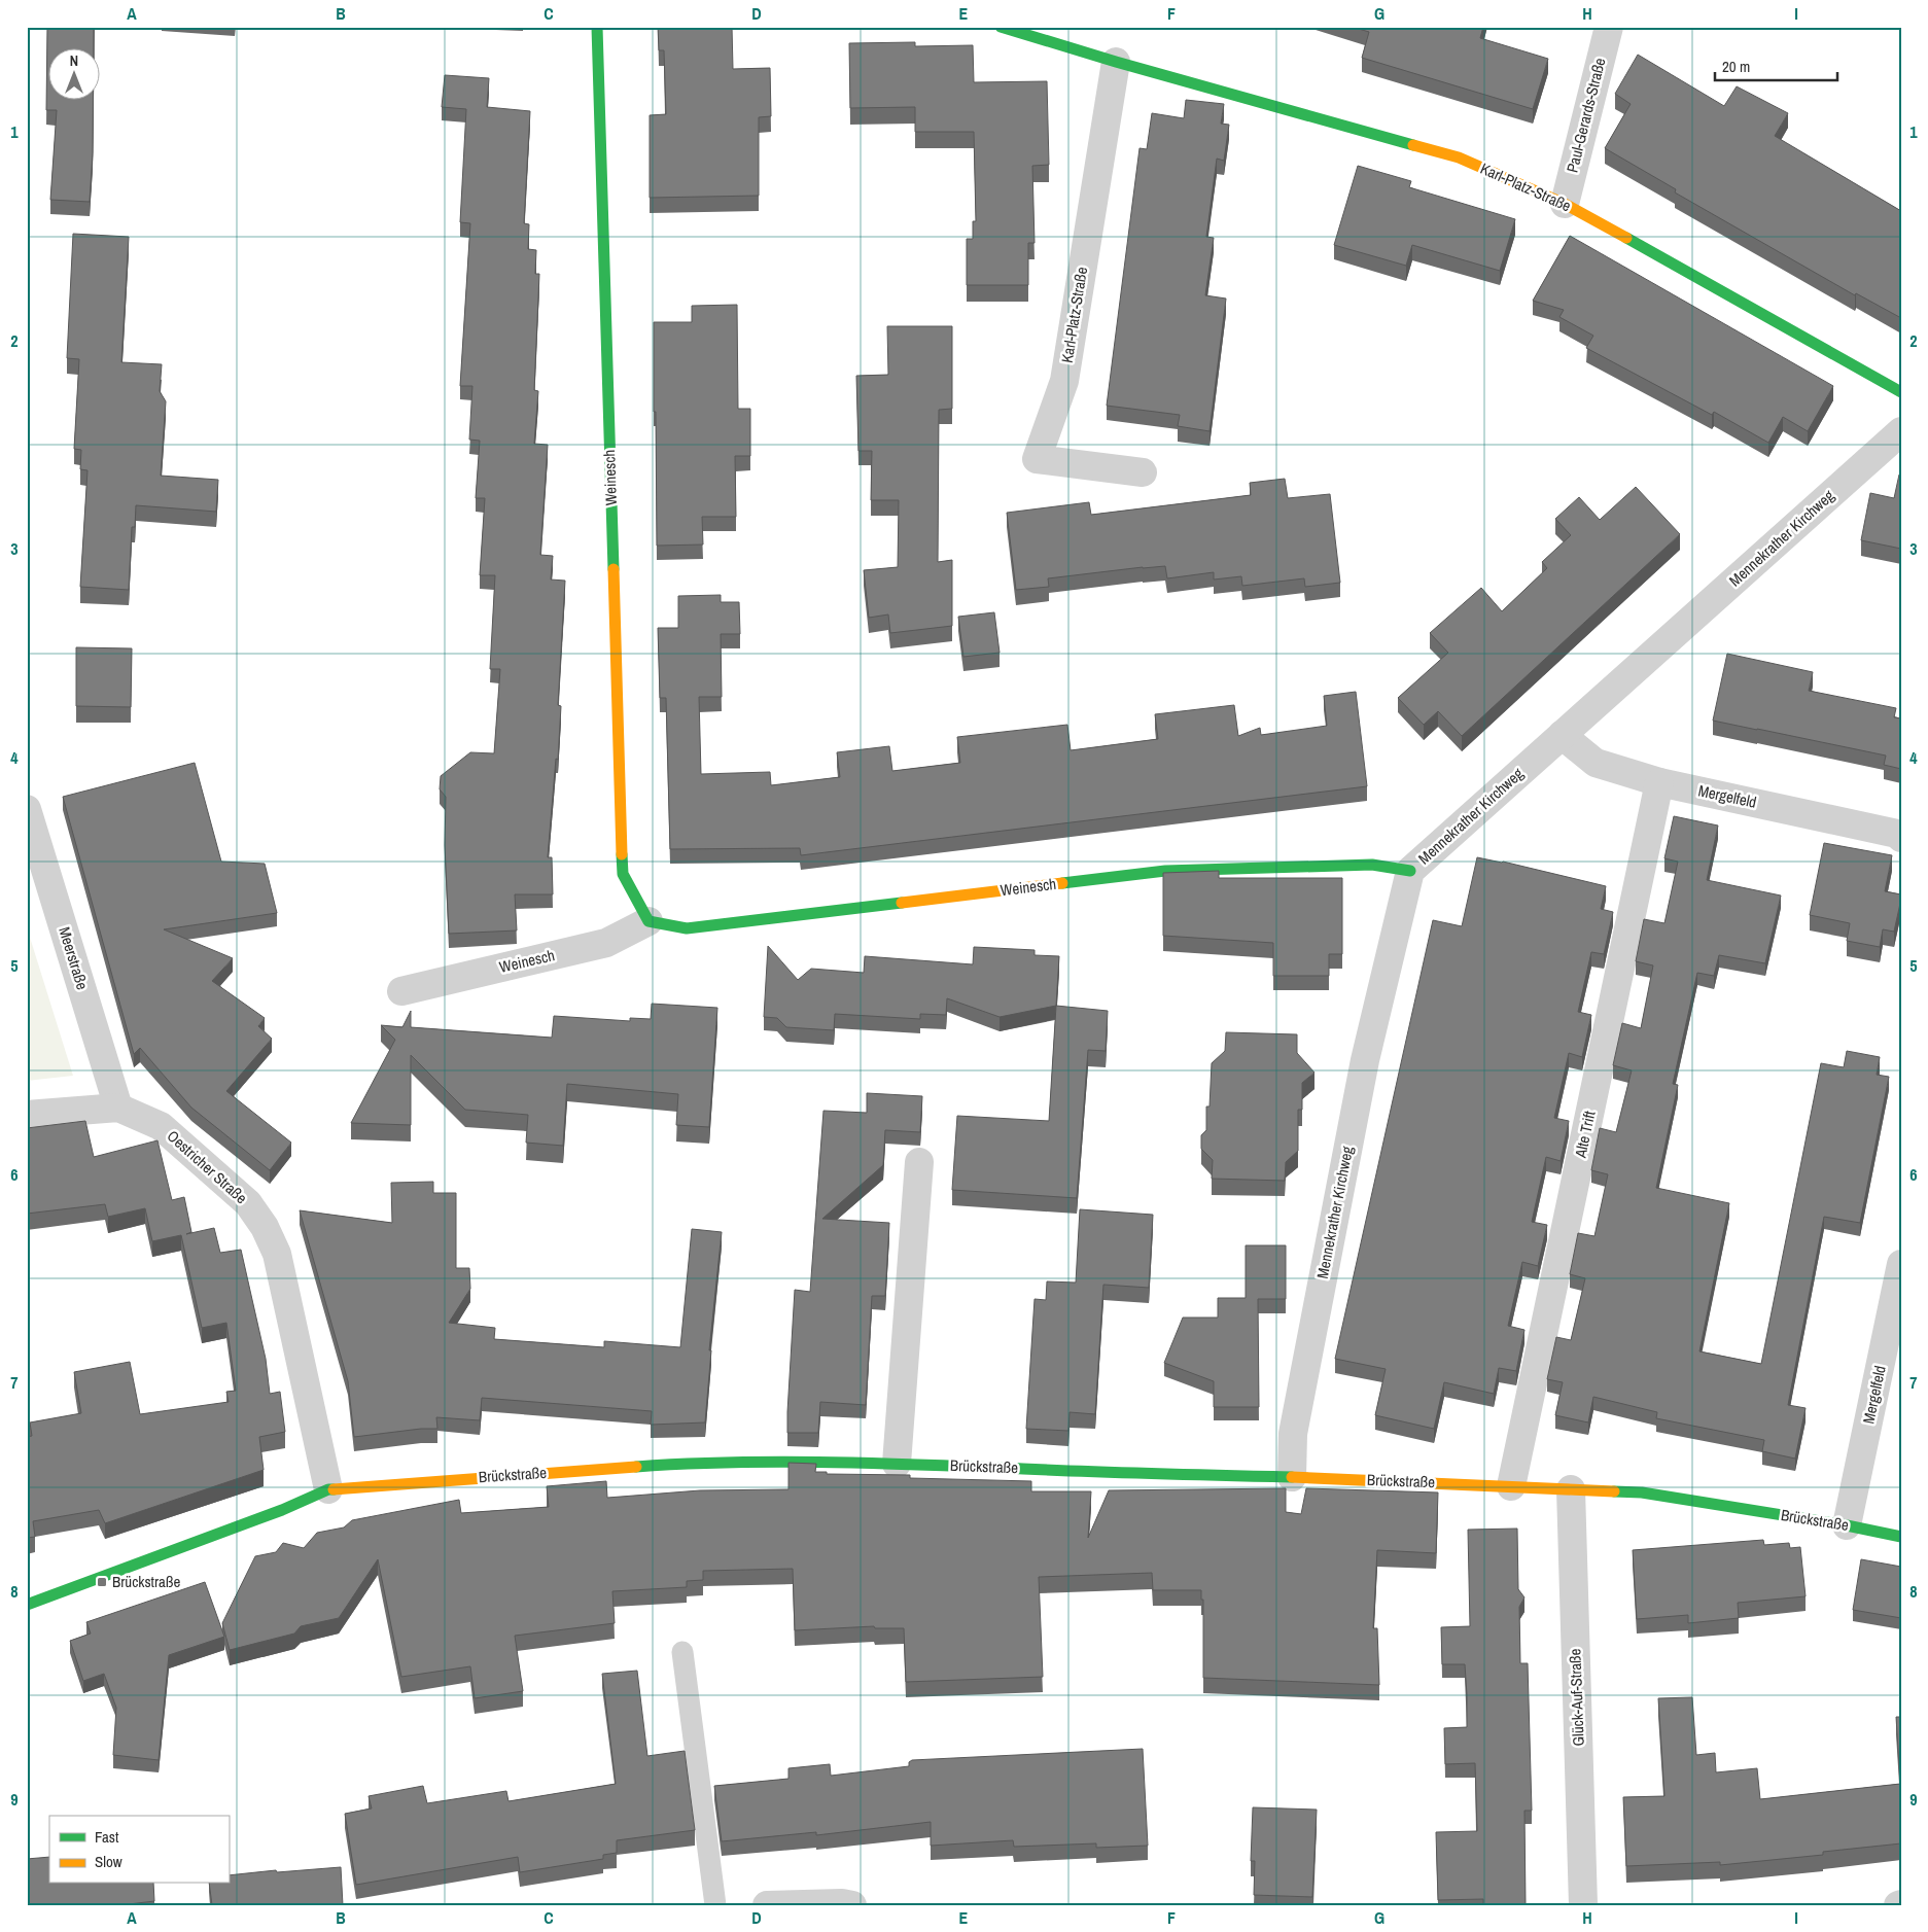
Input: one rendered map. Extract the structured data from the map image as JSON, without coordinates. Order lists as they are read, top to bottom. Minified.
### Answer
{"streets":{"street":["Paul-Gerards-Straße","Karl-Platz-Straße","Weinesch","Mennekrather Kirchweg","Mergelfeld","Meerstraße","Alte Trift","Oestricher Straße","Brückstraße","Glück-Auf-Straße"]},"crossings":[["Paul-Gerards-Straße","Karl-Platz-Straße"],["Weinesch","Mennekrather Kirchweg"],["Mennekrather Kirchweg","Mergelfeld"],["Mennekrather Kirchweg","Brückstraße"],["Mergelfeld","Alte Trift"],["Mergelfeld","Brückstraße"],["Meerstraße","Oestricher Straße"],["Alte Trift","Brückstraße"],["Oestricher Straße","Brückstraße"],["Brückstraße","Glück-Auf-Straße"]],"places":{"transit":["Brückstraße"]},"legend":["Fast","Slow"],"scale_bar":"20 m","north":"top","grid":{"columns":["A","B","C","D","E","F","G","H","I"],"rows":["1","2","3","4","5","6","7","8","9"]}}
